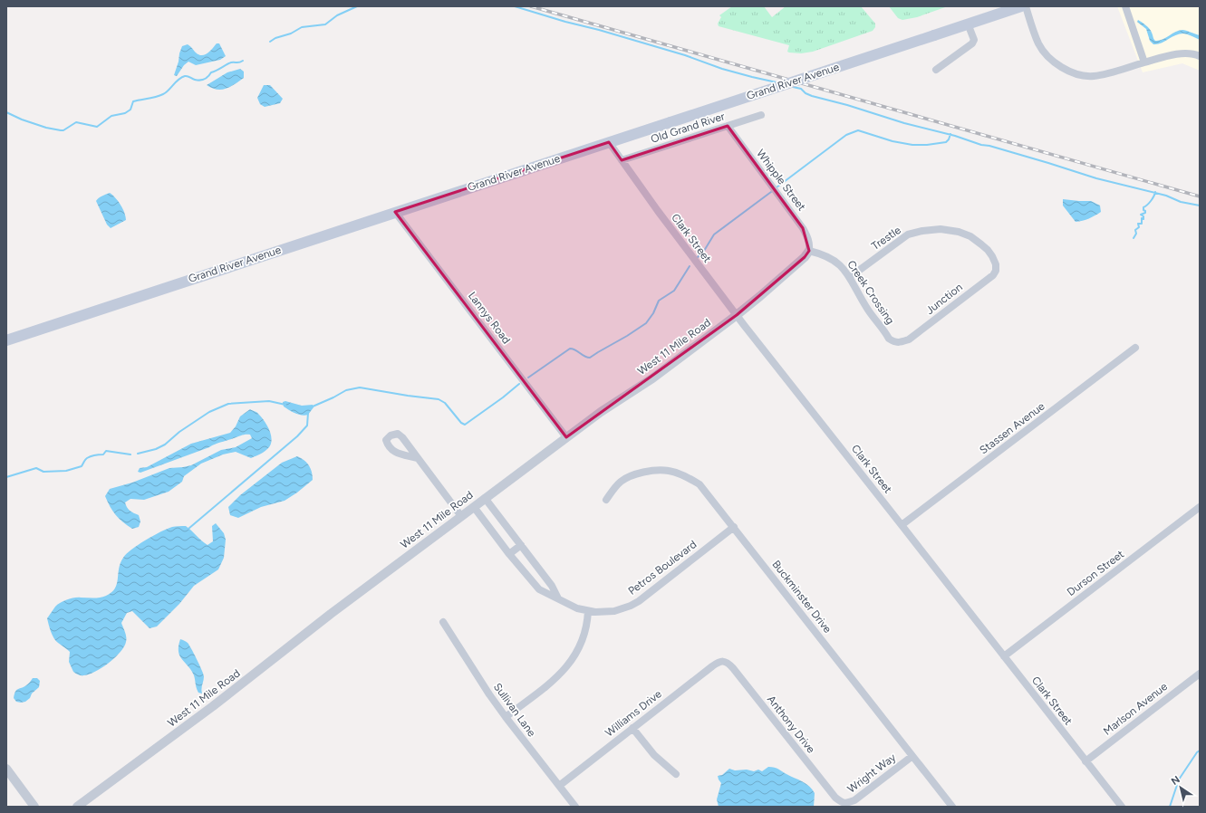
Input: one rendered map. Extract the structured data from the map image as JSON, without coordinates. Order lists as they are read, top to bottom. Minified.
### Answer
{"streets":{"main road":["Grand River Avenue"],"street":["Old Grand River","Whipple Street","Clark Street","Trestle","Creek Crossing","Junction","Lannys Road","West 11 Mile Road","Stassen Avenue","Petros Boulevard","Durson Street","Buckminster Drive","Marlson Avenue","Sullivan Lane","Williams Drive","Anthony Drive","Wright Way"]},"crossings":[["Grand River Avenue","Clark Street"],["Grand River Avenue","Lannys Road"],["Old Grand River","Whipple Street"],["Old Grand River","Clark Street"],["Whipple Street","Creek Crossing"],["Whipple Street","West 11 Mile Road"],["Clark Street","West 11 Mile Road"],["Clark Street","Stassen Avenue"],["Clark Street","Durson Street"],["Clark Street","Marlson Avenue"],["Trestle","Creek Crossing"],["Trestle","Junction"],["Creek Crossing","Junction"],["Creek Crossing","West 11 Mile Road"],["Lannys Road","West 11 Mile Road"],["West 11 Mile Road","Petros Boulevard"],["Petros Boulevard","Buckminster Drive"],["Buckminster Drive","Wright Way"],["Sullivan Lane","Williams Drive"],["Williams Drive","Anthony Drive"],["Anthony Drive","Wright Way"]],"north":"top left"}
